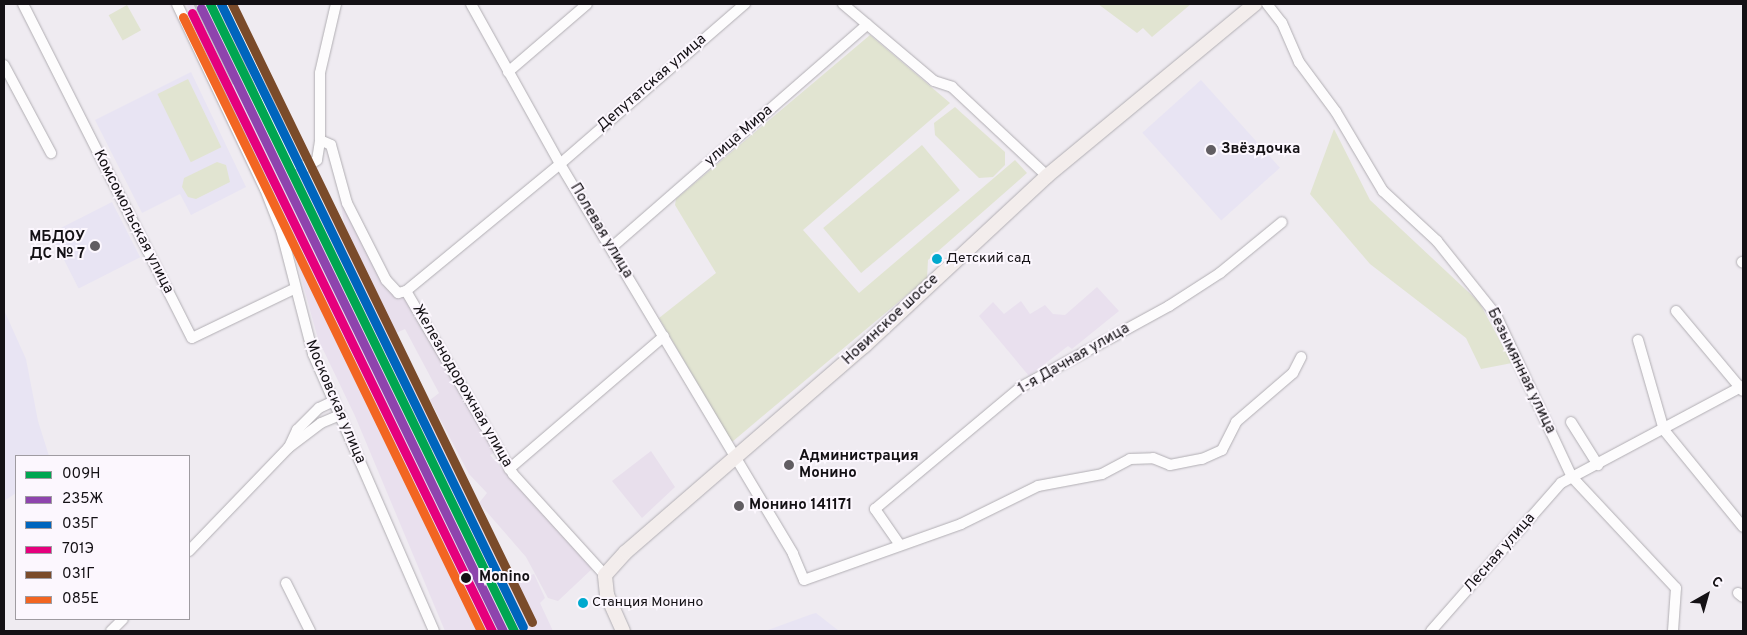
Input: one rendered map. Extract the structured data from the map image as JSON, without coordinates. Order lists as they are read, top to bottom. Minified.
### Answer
{"streets":{"main road":["Новинское шоссе","Железнодорожная улица"],"street":["Депутатская улица","улица Мира","Комсомольская улица","Полевая улица","1-я Дачная улица","Безымянная улица","Московская улица","Лесная улица"]},"crossings":[["Депутатская улица","Полевая улица"],["Депутатская улица","Железнодорожная улица"],["улица Мира","Полевая улица"],["Комсомольская улица","Московская улица"],["Полевая улица","Новинское шоссе"],["Полевая улица","1-я Дачная улица"],["Новинское шоссе","Железнодорожная улица"],["Безымянная улица","Лесная улица"]],"places":["Звёздочка","МБДОУ ДС № 7","Детский сад","Администрация Монино","Монино 141171","Monino","Станция Монино"],"lines":["transit line 009Н","transit line 035Г","transit line 031Г","transit line 235Ж","transit line 701Э","transit line 085Е"],"legend":["009Н","235Ж","035Г","701Э","031Г","085Е"],"north":"top right"}
